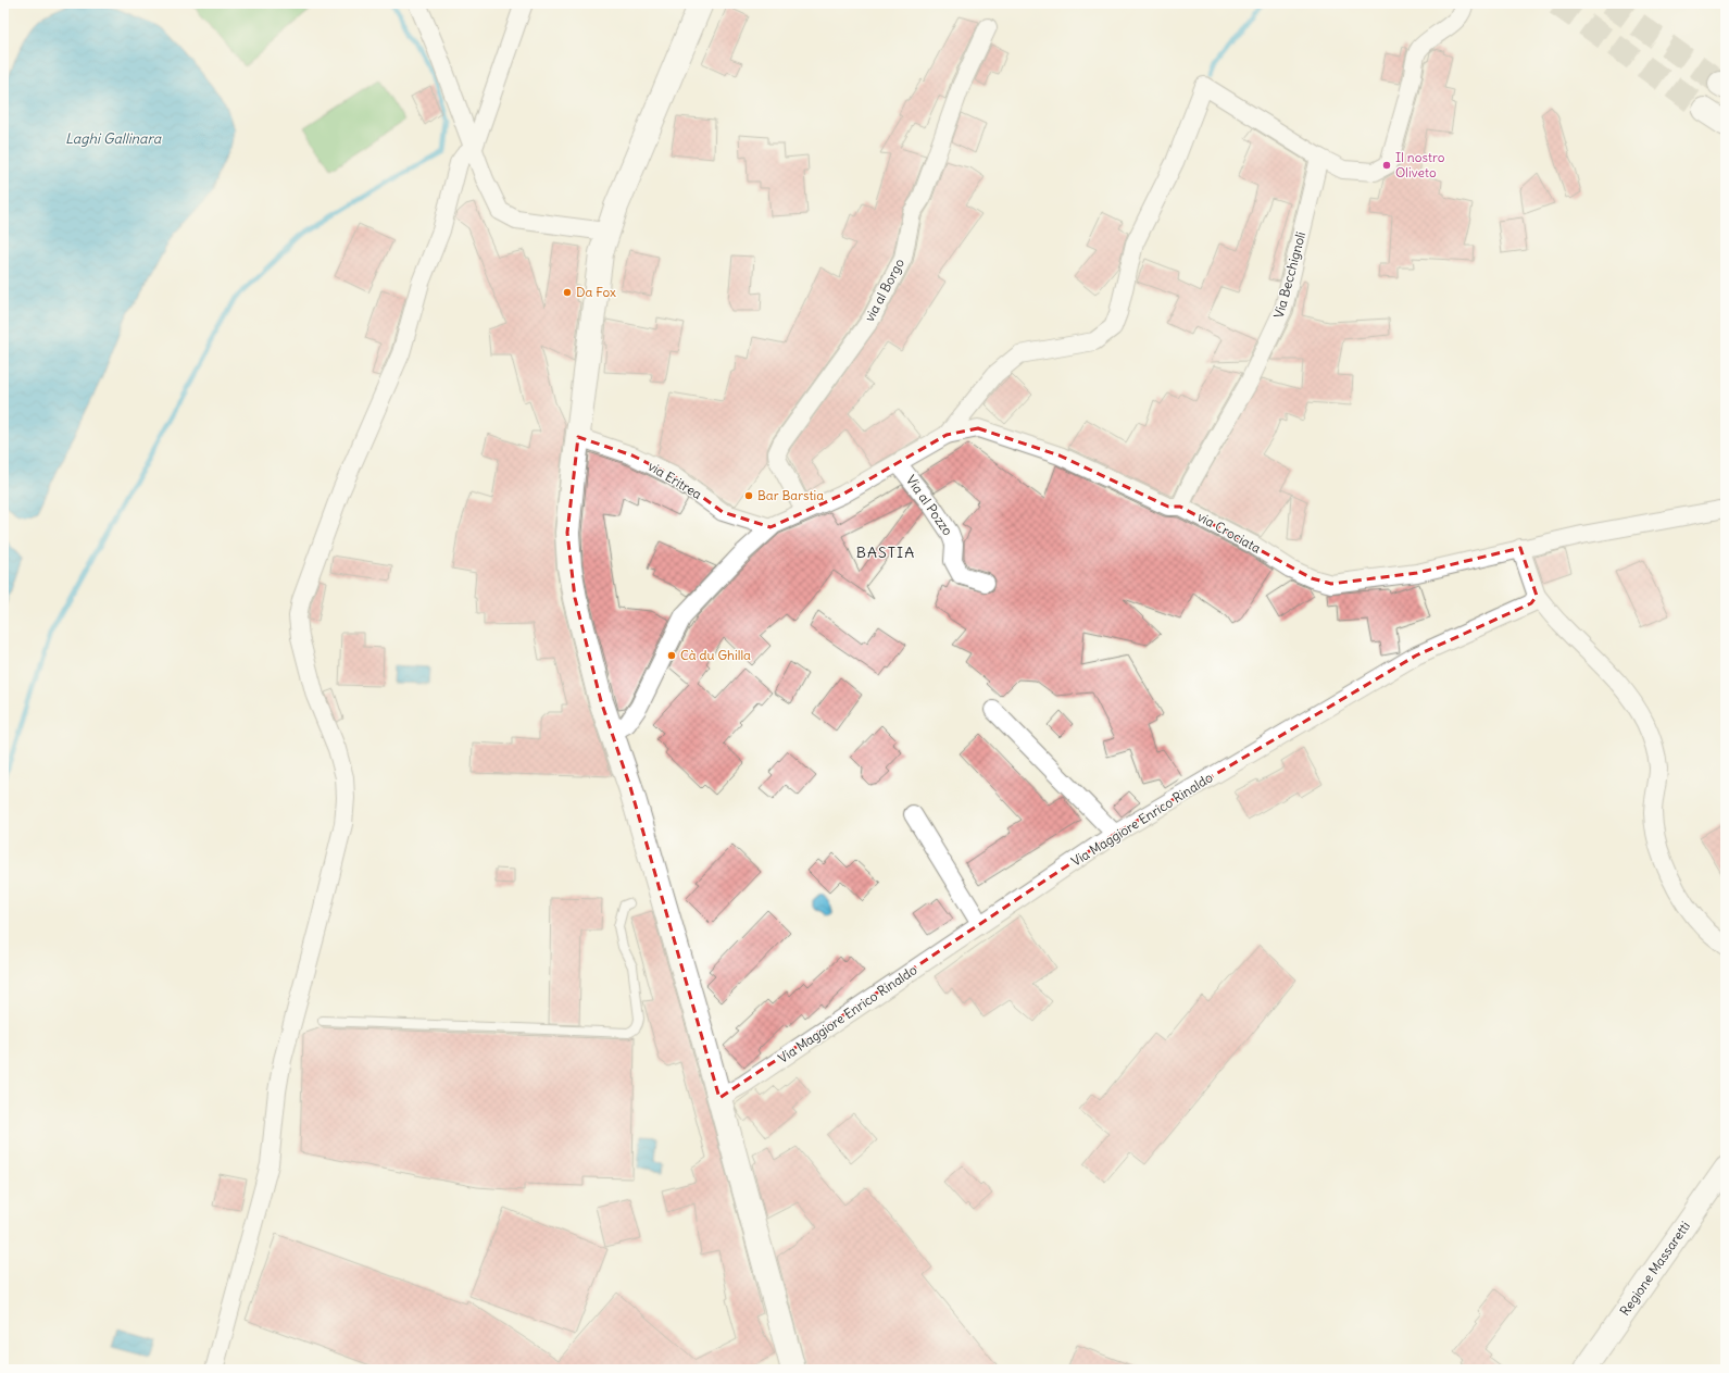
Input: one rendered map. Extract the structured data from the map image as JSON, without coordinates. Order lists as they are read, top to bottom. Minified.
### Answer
{"streets":{"street":["Via Becchignoli","via al Borgo","via Eritrea","Via al Pozzo","via Crociata","Via Maggiore Enrico Rinaldo","Regione Massaretti"]},"crossings":[["Via Becchignoli","via Crociata"]],"districts":["BASTIA"],"water":["Laghi Gallinara"],"places":["Il nostro Oliveto","Da Fox","Bar Barstia","Cà du Ghilla"]}
